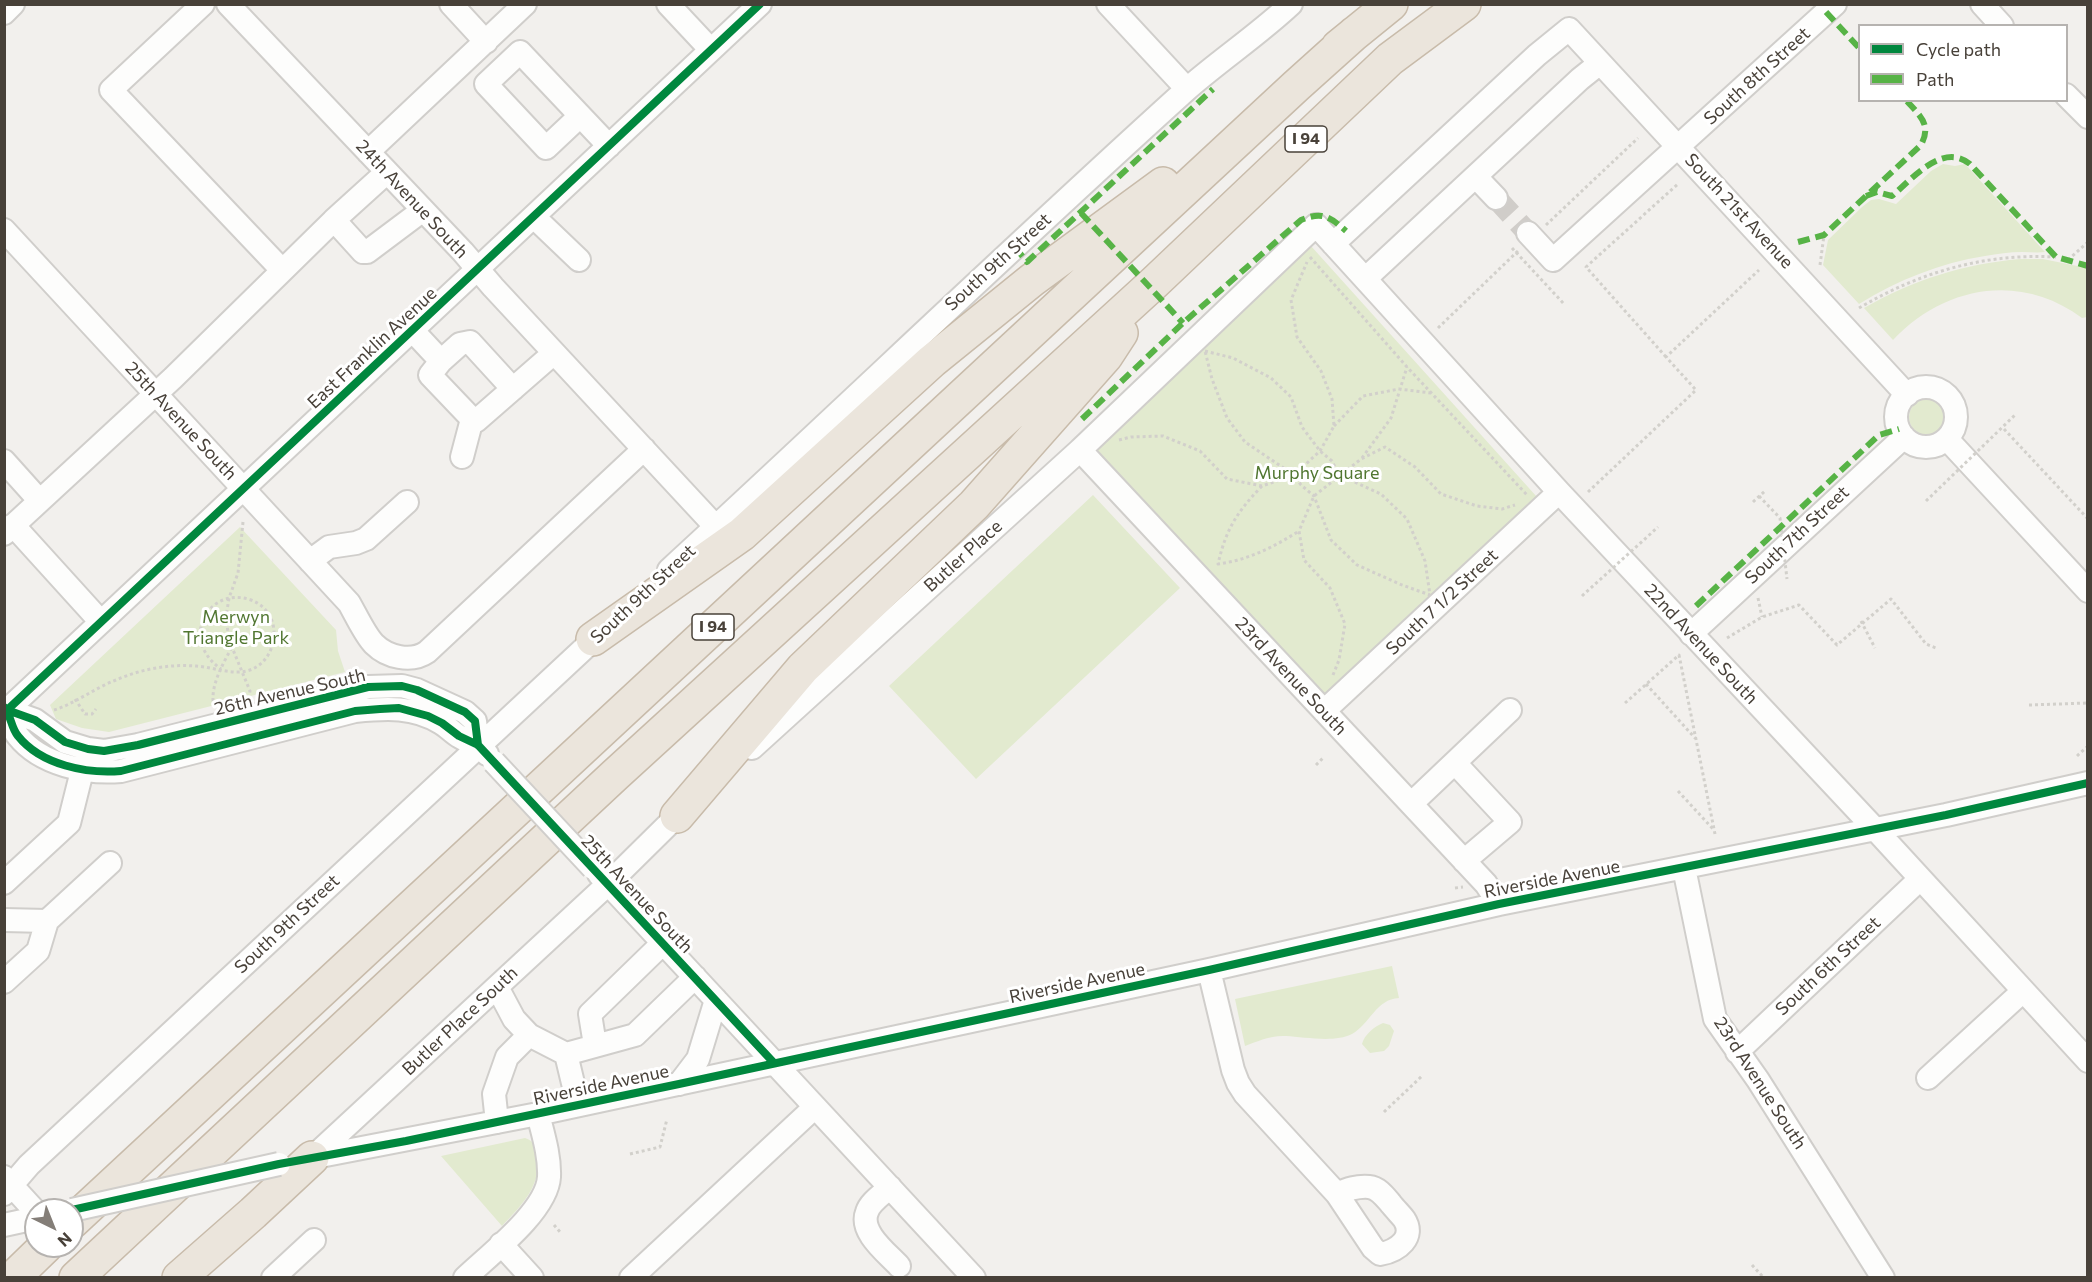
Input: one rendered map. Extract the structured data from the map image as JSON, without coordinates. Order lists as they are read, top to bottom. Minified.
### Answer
{"streets":{"highway":["I 94"],"street":["South 8th Street","24th Avenue South","South 21st Avenue","South 9th Street","East Franklin Avenue","25th Avenue South","South 7th Street","Butler Place","South 7 1/2 Street","22nd Avenue South","23rd Avenue South","26th Avenue South","Riverside Avenue","South 6th Street","Butler Place South"]},"crossings":[["South 8th Street","South 21st Avenue"],["24th Avenue South","South 9th Street"],["24th Avenue South","East Franklin Avenue"],["24th Avenue South","25th Avenue South"],["South 21st Avenue","South 7th Street"],["South 21st Avenue","22nd Avenue South"],["South 9th Street","25th Avenue South"],["South 9th Street","26th Avenue South"],["East Franklin Avenue","25th Avenue South"],["East Franklin Avenue","26th Avenue South"],["25th Avenue South","Butler Place"],["25th Avenue South","26th Avenue South"],["25th Avenue South","Riverside Avenue"],["25th Avenue South","Butler Place South"],["South 7th Street","22nd Avenue South"],["Butler Place","22nd Avenue South"],["Butler Place","23rd Avenue South"],["Butler Place","Butler Place South"],["South 7 1/2 Street","22nd Avenue South"],["South 7 1/2 Street","23rd Avenue South"],["22nd Avenue South","Riverside Avenue"],["22nd Avenue South","South 6th Street"],["23rd Avenue South","Riverside Avenue"],["23rd Avenue South","South 6th Street"],["Riverside Avenue","Butler Place South"]],"parks":["Murphy Square","Merwyn Triangle Park"],"legend":["Cycle path","Path"],"north":"bottom right"}
